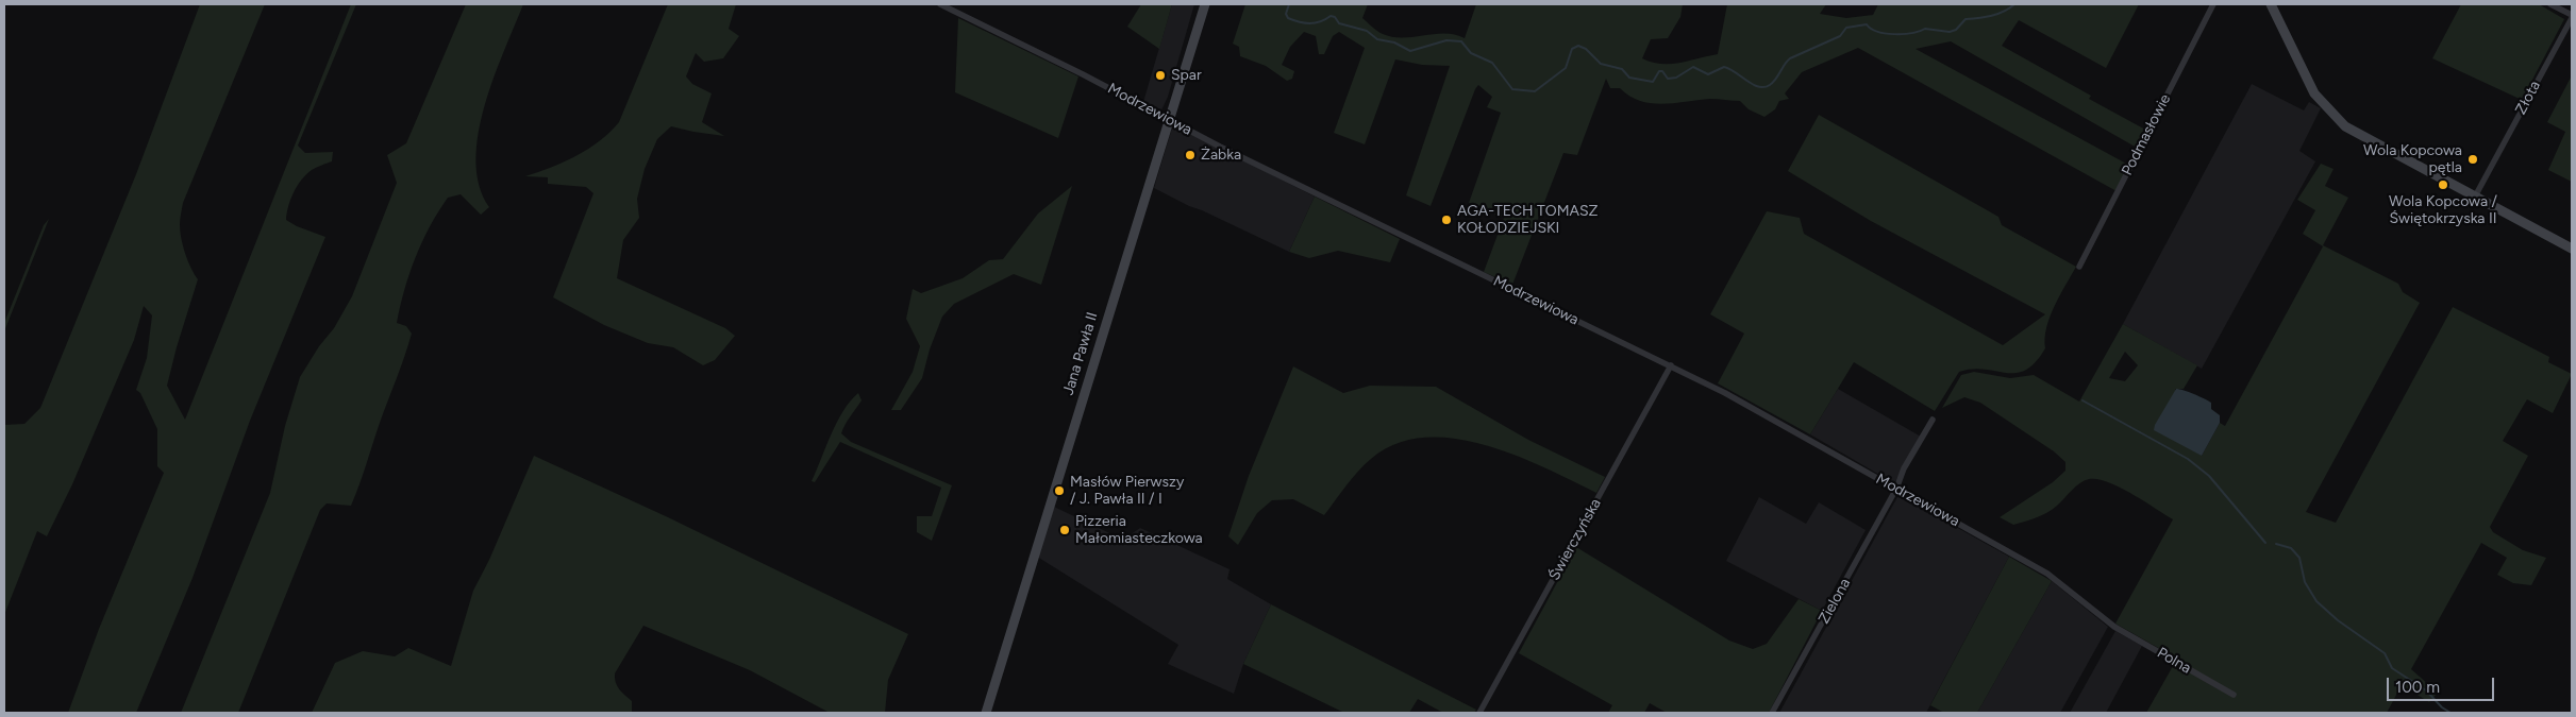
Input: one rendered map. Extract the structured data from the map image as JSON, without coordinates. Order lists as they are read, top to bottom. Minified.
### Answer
{"streets":{"main road":["Jana Pawła II"],"street":["Złota","Modrzewiowa","Podmasłowie","Świerczyńska","Zielona","Polna"]},"crossings":[["Modrzewiowa","Jana Pawła II"],["Modrzewiowa","Świerczyńska"],["Modrzewiowa","Zielona"],["Modrzewiowa","Polna"]],"places":["Spar","Żabka","Wola Kopcowa pętla","Wola Kopcowa / Świętokrzyska II","AGA-TECH TOMASZ KOŁODZIEJSKI","Masłów Pierwszy / J. Pawła II / I","Pizzeria Małomiasteczkowa"],"scale_bar":"100 m"}
